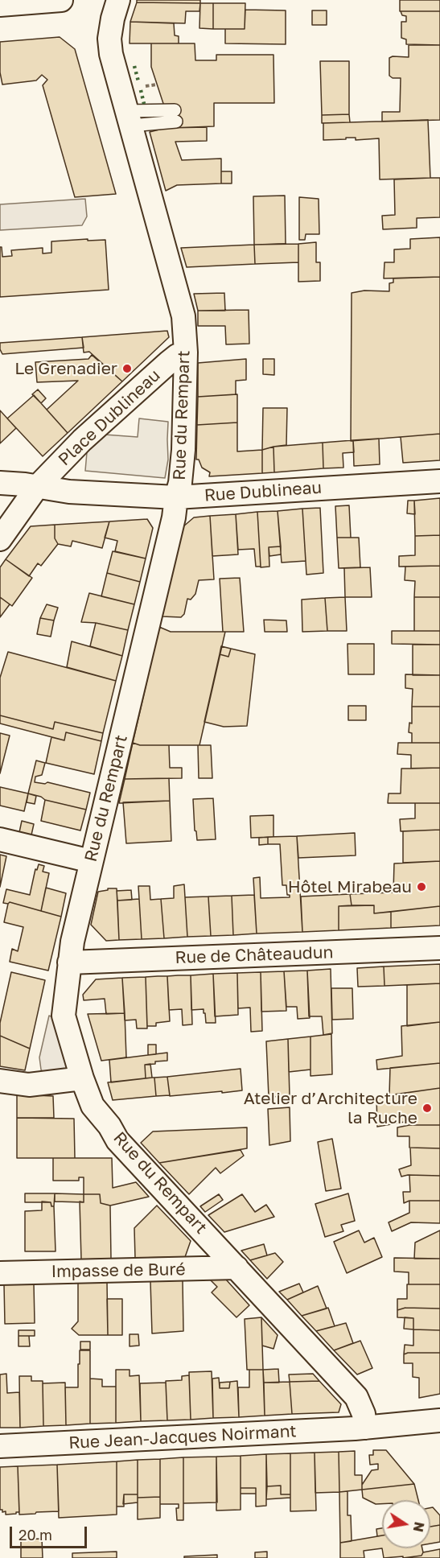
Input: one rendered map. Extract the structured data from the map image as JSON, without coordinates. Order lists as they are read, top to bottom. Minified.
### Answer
{"streets":{"street":["Rue du Rempart","Place Dublineau","Rue Dublineau","Rue de Châteaudun","Impasse de Buré","Rue Jean-Jacques Noirmant"]},"crossings":[["Rue du Rempart","Place Dublineau"],["Rue du Rempart","Rue Dublineau"],["Rue du Rempart","Rue de Châteaudun"],["Rue du Rempart","Impasse de Buré"],["Rue du Rempart","Rue Jean-Jacques Noirmant"],["Place Dublineau","Rue Dublineau"]],"places":["Le Grenadier","Hôtel Mirabeau","Atelier d’Architecture la Ruche"],"scale_bar":"20 m","north":"right"}
